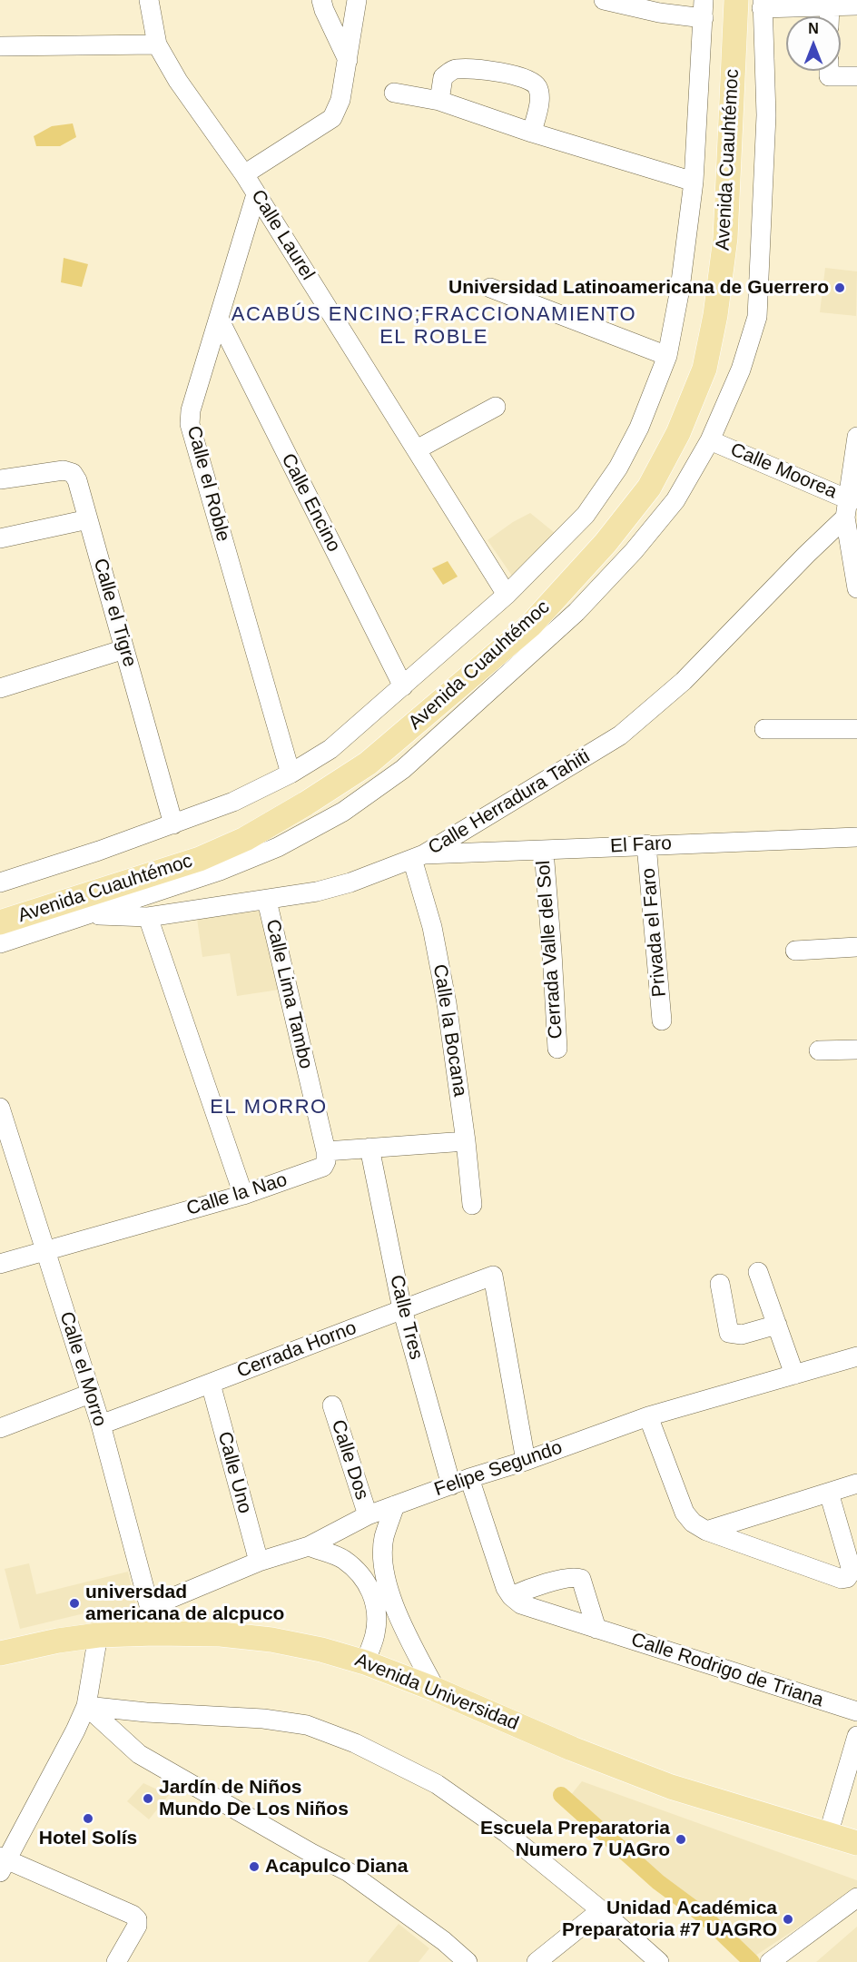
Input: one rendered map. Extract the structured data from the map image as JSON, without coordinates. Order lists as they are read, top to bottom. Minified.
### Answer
{"streets":{"main road":["Avenida Cuauhtémoc","Avenida Universidad"],"street":["Calle Laurel","Calle Moorea","Calle el Roble","Calle Encino","Calle el Tigre","Calle Herradura Tahiti","El Faro","Privada el Faro","Cerrada Valle del Sol","Calle Lima Tambo","Calle la Bocana","Calle la Nao","Calle Tres","Cerrada Horno","Calle el Morro","Calle Dos","Felipe Segundo","Calle Uno","Calle Rodrigo de Triana"]},"crossings":[["Calle Laurel","Calle el Roble"],["Calle Moorea","Calle Herradura Tahiti"],["Calle el Roble","Calle Encino"],["Calle Herradura Tahiti","El Faro"],["Calle Herradura Tahiti","Calle Lima Tambo"],["Calle Herradura Tahiti","Calle la Bocana"],["El Faro","Privada el Faro"],["El Faro","Cerrada Valle del Sol"],["El Faro","Calle la Bocana"],["Calle Lima Tambo","Calle la Nao"],["Calle la Nao","Calle el Morro"],["Calle Tres","Cerrada Horno"],["Calle Tres","Felipe Segundo"],["Cerrada Horno","Calle el Morro"],["Cerrada Horno","Felipe Segundo"],["Cerrada Horno","Calle Uno"],["Calle el Morro","Felipe Segundo"],["Calle el Morro","Avenida Universidad"],["Calle Dos","Felipe Segundo"],["Felipe Segundo","Calle Uno"]],"districts":["ACABÚS ENCINO;FRACCIONAMIENTO EL ROBLE","EL MORRO"],"places":["Universidad Latinoamericana de Guerrero","universdad americana de alcpuco","Jardín de Niños Mundo De Los Niños","Hotel Solís","Escuela Preparatoria Numero 7 UAGro","Acapulco Diana","Unidad Académica Preparatoria #7 UAGRO"],"north":"top"}
